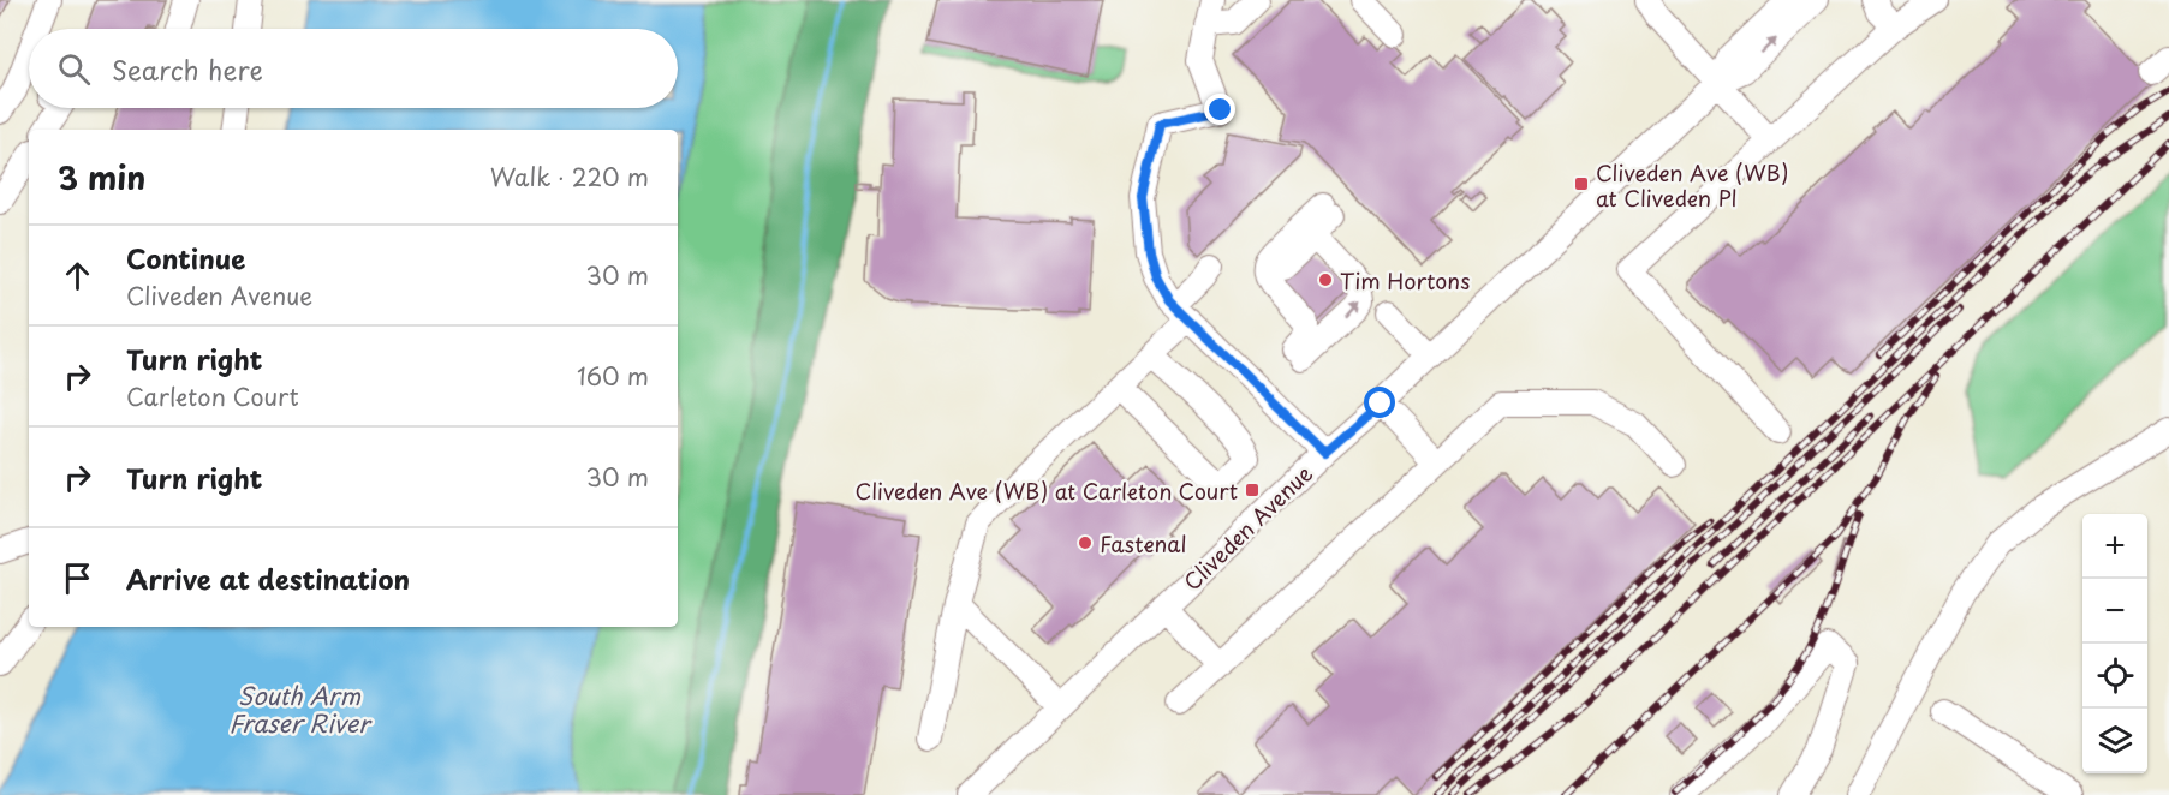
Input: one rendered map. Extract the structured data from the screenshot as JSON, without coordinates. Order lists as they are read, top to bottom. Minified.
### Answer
{"streets":{"street":["Cliveden Avenue"]},"water":["South Arm Fraser River"],"places":{"transit":["Cliveden Ave (WB) at Cliveden Pl","Cliveden Ave (WB) at Carleton Court"],"other":["Tim Hortons","Fastenal"]},"page":{"search":"Search here","heading":["3 min","Walk · 220 m"],"list":[["Continue","Cliveden Avenue","30 m"],["Turn right","Carleton Court","160 m"],["Turn right","30 m"],"Arrive at destination"],"map_buttons":["+","−"]}}
